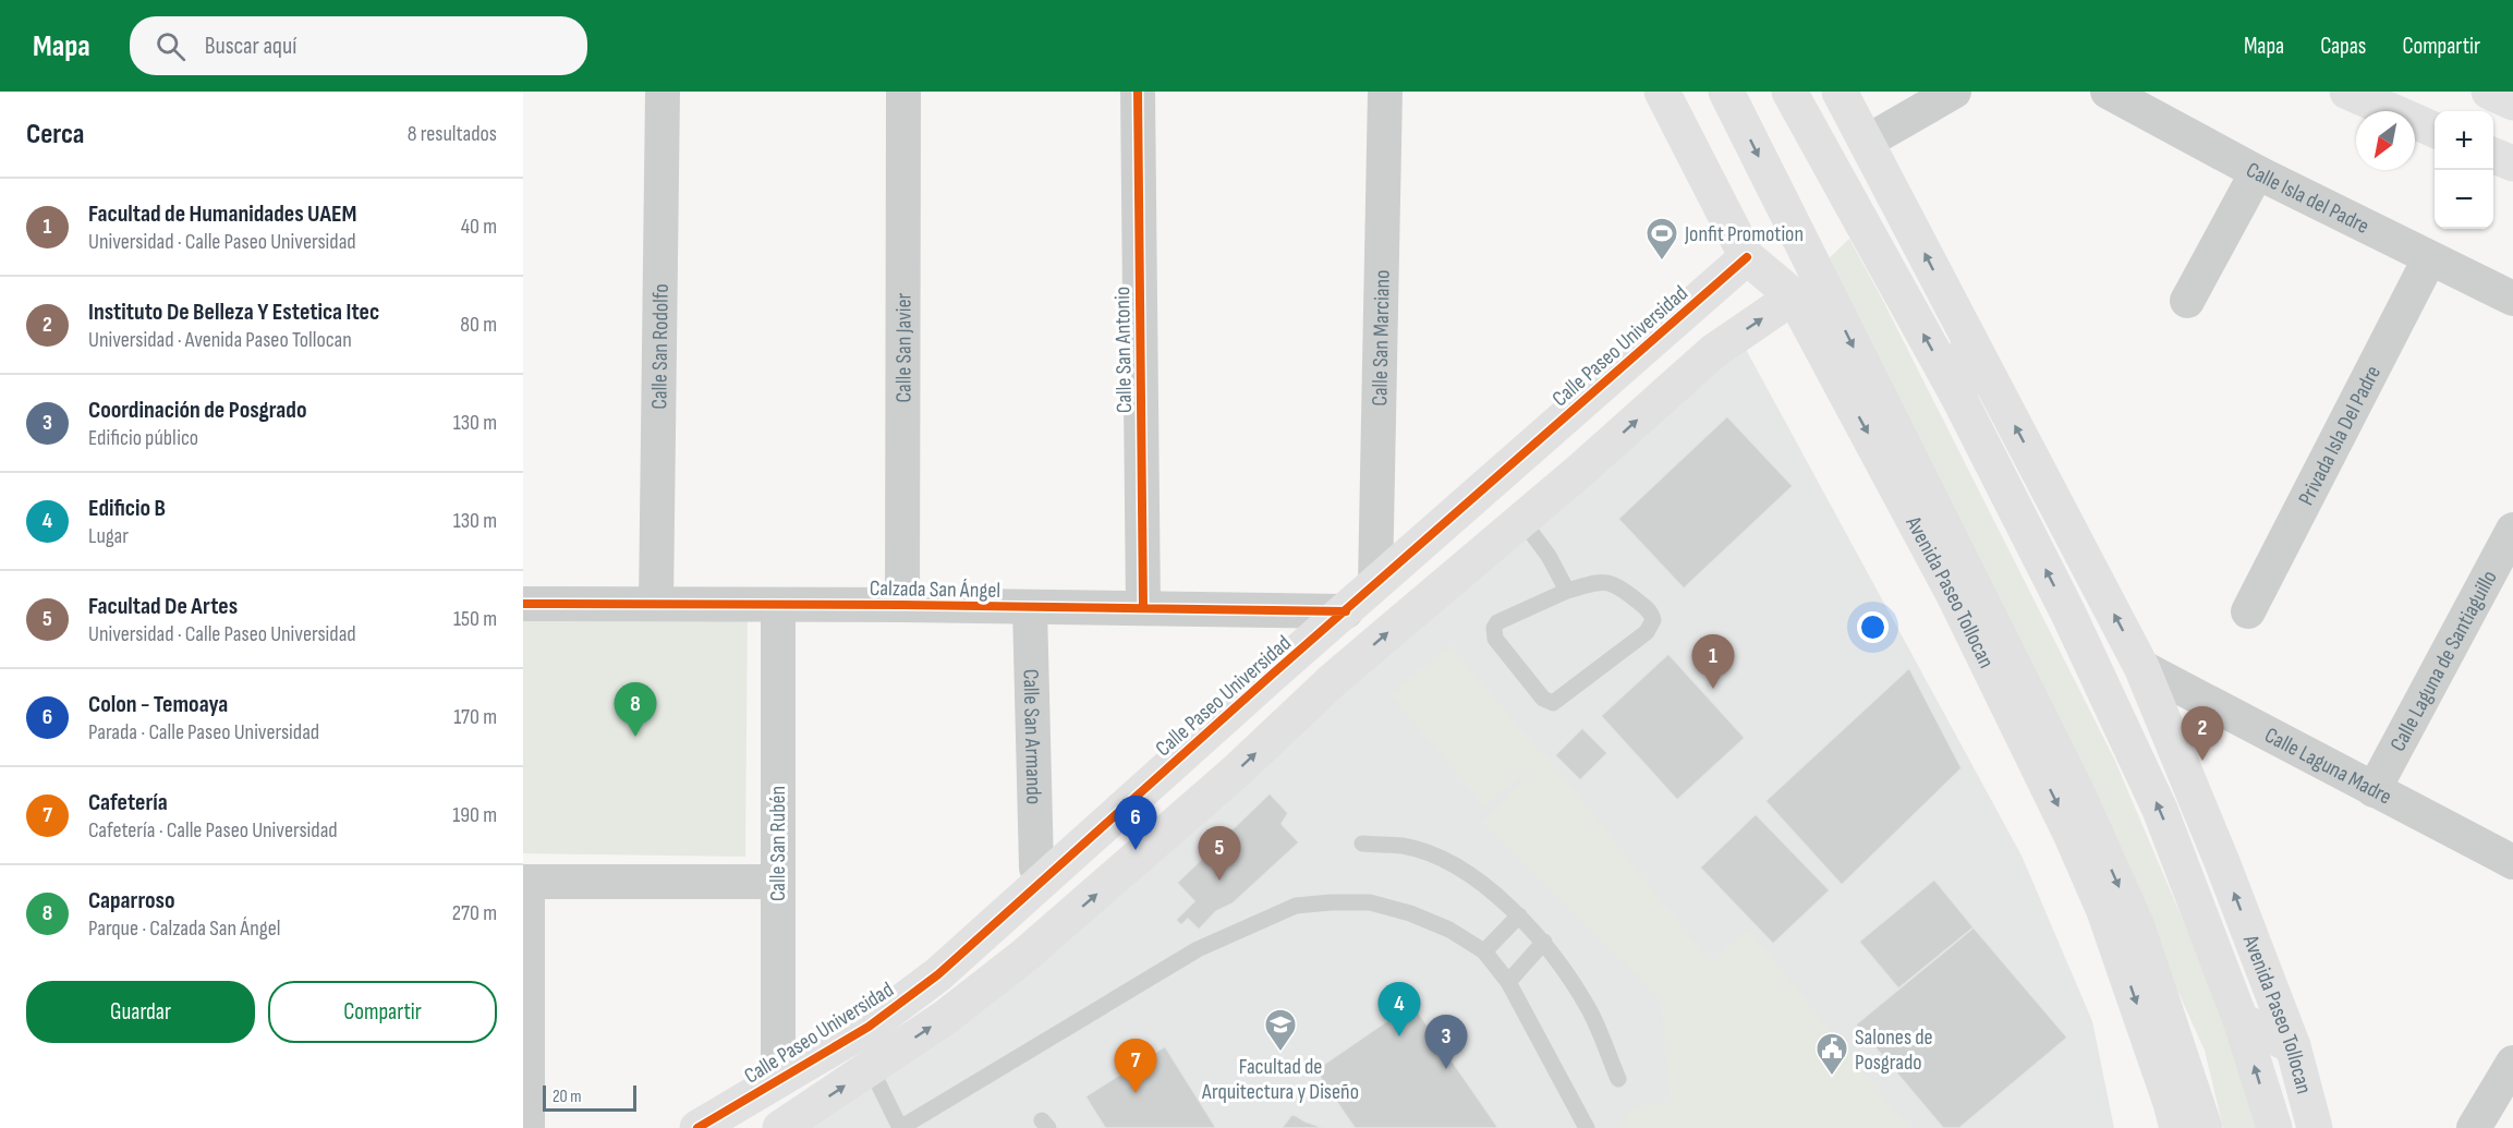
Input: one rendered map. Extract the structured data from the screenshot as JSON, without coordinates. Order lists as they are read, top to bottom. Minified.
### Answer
{"streets":{"main road":["Calle Paseo Universidad","Avenida Paseo Tollocan"],"street":["Calle Isla del Padre","Calle San Marciano","Calle San Rodolfo","Calle San Javier","Calle San Antonio","Privada Isla Del Padre","Calzada San Ángel","Calle Laguna de Santiaguillo","Calle San Armando","Calle Laguna Madre","Calle San Rubén"]},"crossings":[["Calle Isla del Padre","Privada Isla Del Padre"],["Calle San Marciano","Calle Paseo Universidad"],["Calle Paseo Universidad","Calzada San Ángel"],["Calle Paseo Universidad","Avenida Paseo Tollocan"],["Calle Paseo Universidad","Calle San Rubén"],["Calle San Rodolfo","Calzada San Ángel"],["Calle San Javier","Calzada San Ángel"],["Calle San Antonio","Calzada San Ángel"],["Calzada San Ángel","Calle San Armando"],["Calzada San Ángel","Calle San Rubén"],["Avenida Paseo Tollocan","Calle Laguna Madre"],["Calle Laguna de Santiaguillo","Calle Laguna Madre"]],"places":{"sports":["Jonfit Promotion"],"school or university":["Facultad de Arquitectura y Diseño"],"public building":["Salones de Posgrado"]},"scale_bar":"20 m","north":"bottom left","page":{"header":"Mapa","search":"Buscar aquí","nav":["Mapa","Capas","Compartir"],"heading":["Cerca","8 resultados"],"map_buttons":["+","−"],"list":[{"mark":"1","name":"Facultad de Humanidades UAEM","note":"Universidad · Calle Paseo Universidad","value":"40 m"},{"mark":"2","name":"Instituto De Belleza Y Estetica Itec","note":"Universidad · Avenida Paseo Tollocan","value":"80 m"},{"mark":"3","name":"Coordinación de Posgrado","note":"Edificio público","value":"130 m"},{"mark":"4","name":"Edificio B","note":"Lugar","value":"130 m"},{"mark":"5","name":"Facultad De Artes","note":"Universidad · Calle Paseo Universidad","value":"150 m"},{"mark":"6","name":"Colon - Temoaya","note":"Parada · Calle Paseo Universidad","value":"170 m"},{"mark":"7","name":"Cafetería","note":"Cafetería · Calle Paseo Universidad","value":"190 m"},{"mark":"8","name":"Caparroso","note":"Parque · Calzada San Ángel","value":"270 m"}],"pins":["1","8","2","6","5","4","3","7"],"buttons":["Guardar","Compartir"],"scale":"20 m"}}
